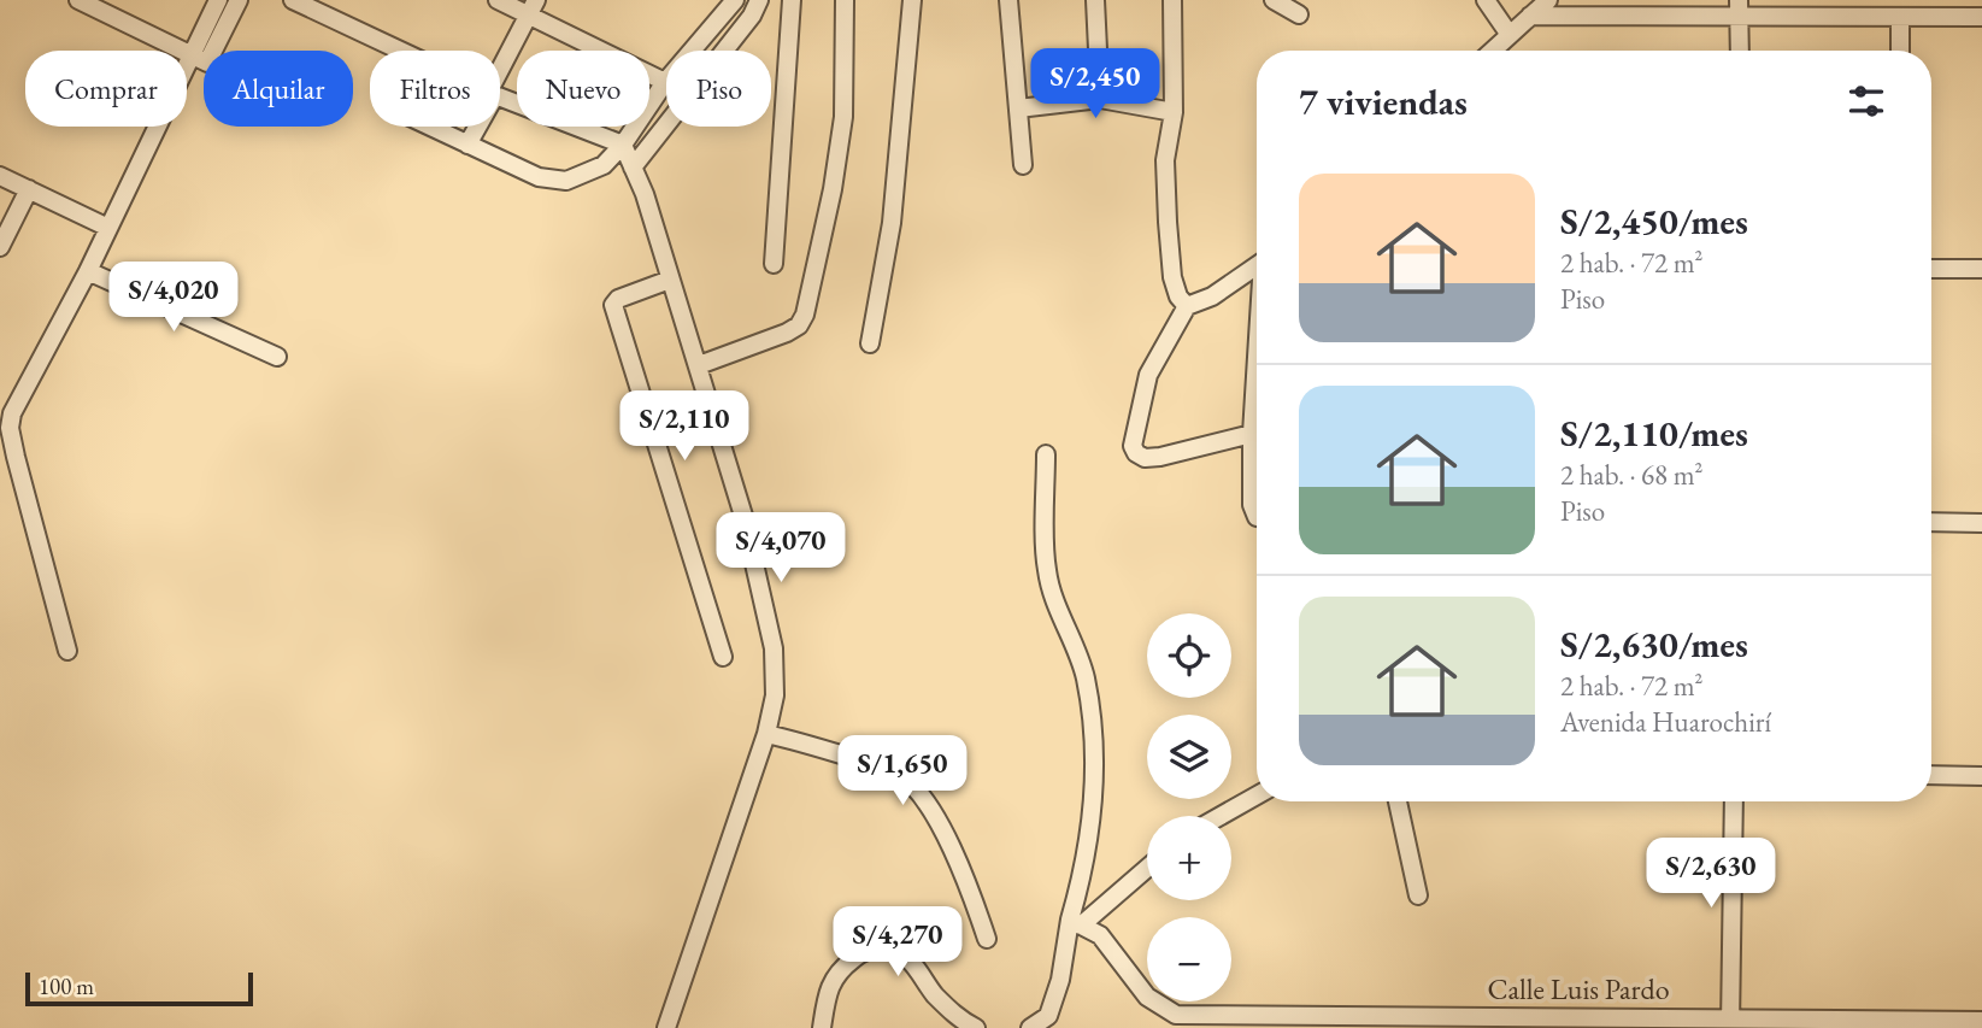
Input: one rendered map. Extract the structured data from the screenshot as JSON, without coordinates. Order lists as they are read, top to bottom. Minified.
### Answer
{"streets":{"street":["Calle Luis Pardo"]},"scale_bar":"100 m","page":{"price":["S/2,450","S/4,020","S/2,110","S/4,070","S/1,650","S/2,630","S/4,270"],"chip":["Comprar","Alquilar","Filtros","Nuevo","Piso"],"heading":"7 viviendas","list":[{"name":"S/2,450/mes","note":"2 hab. · 72 m² · Piso"},{"name":"S/2,110/mes","note":"2 hab. · 68 m² · Piso"},{"name":"S/2,630/mes","note":"2 hab. · 72 m² · Avenida Huarochirí"}],"map_buttons":["+","−"],"scale":"100 m"}}
